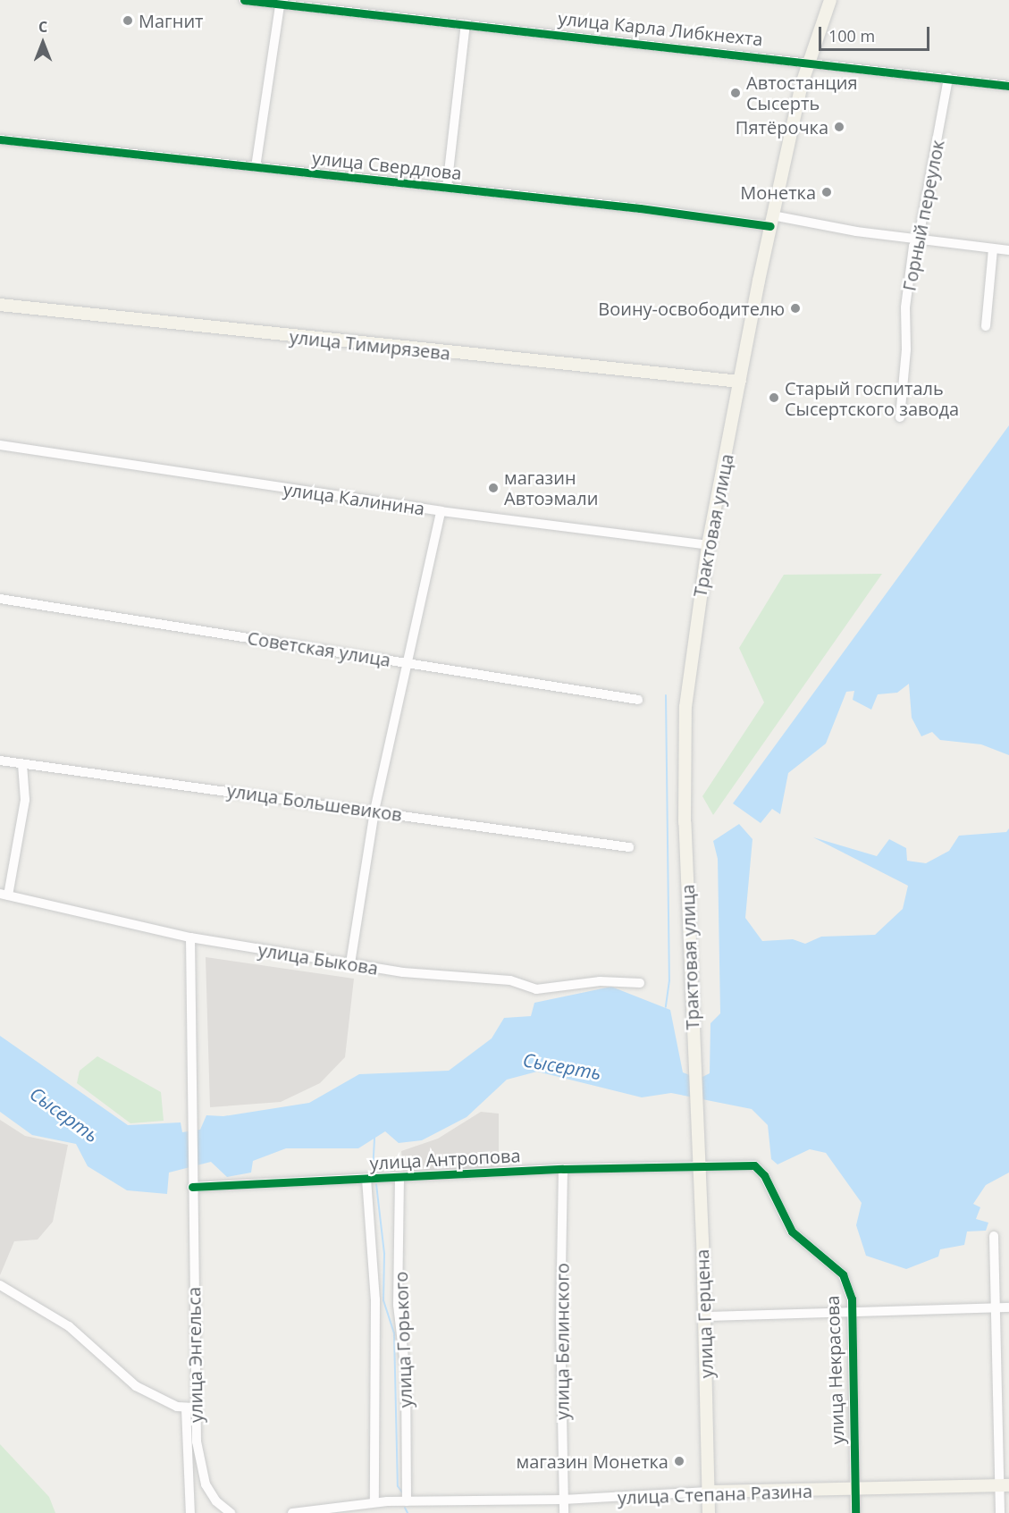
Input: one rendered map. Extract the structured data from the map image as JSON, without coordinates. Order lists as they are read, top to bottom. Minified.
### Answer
{"streets":{"main road":["улица Тимирязева","Трактовая улица","улица Герцена","улица Степана Разина"],"street":["улица Карла Либкнехта","улица Свердлова","Горный переулок","улица Калинина","Советская улица","улица Большевиков","улица Быкова","улица Антропова","улица Горького","улица Белинского","улица Энгельса","улица Некрасова"]},"crossings":[["улица Карла Либкнехта","Горный переулок"],["улица Карла Либкнехта","Трактовая улица"],["улица Свердлова","Горный переулок"],["улица Свердлова","Трактовая улица"],["улица Тимирязева","Трактовая улица"],["улица Калинина","Трактовая улица"],["Трактовая улица","улица Герцена"],["улица Быкова","улица Энгельса"],["улица Антропова","улица Герцена"],["улица Антропова","улица Горького"],["улица Антропова","улица Белинского"],["улица Антропова","улица Энгельса"],["улица Антропова","улица Некрасова"],["улица Герцена","улица Степана Разина"],["улица Горького","улица Степана Разина"],["улица Белинского","улица Степана Разина"],["улица Некрасова","улица Степана Разина"]],"water":["Сысерть"],"places":["Магнит","Автостанция Сысерть","Пятёрочка","Монетка","Воину-освободителю","Старый госпиталь Сысертского завода","магазин Автоэмали","магазин Монетка"],"scale_bar":"100 m","north":"top"}
